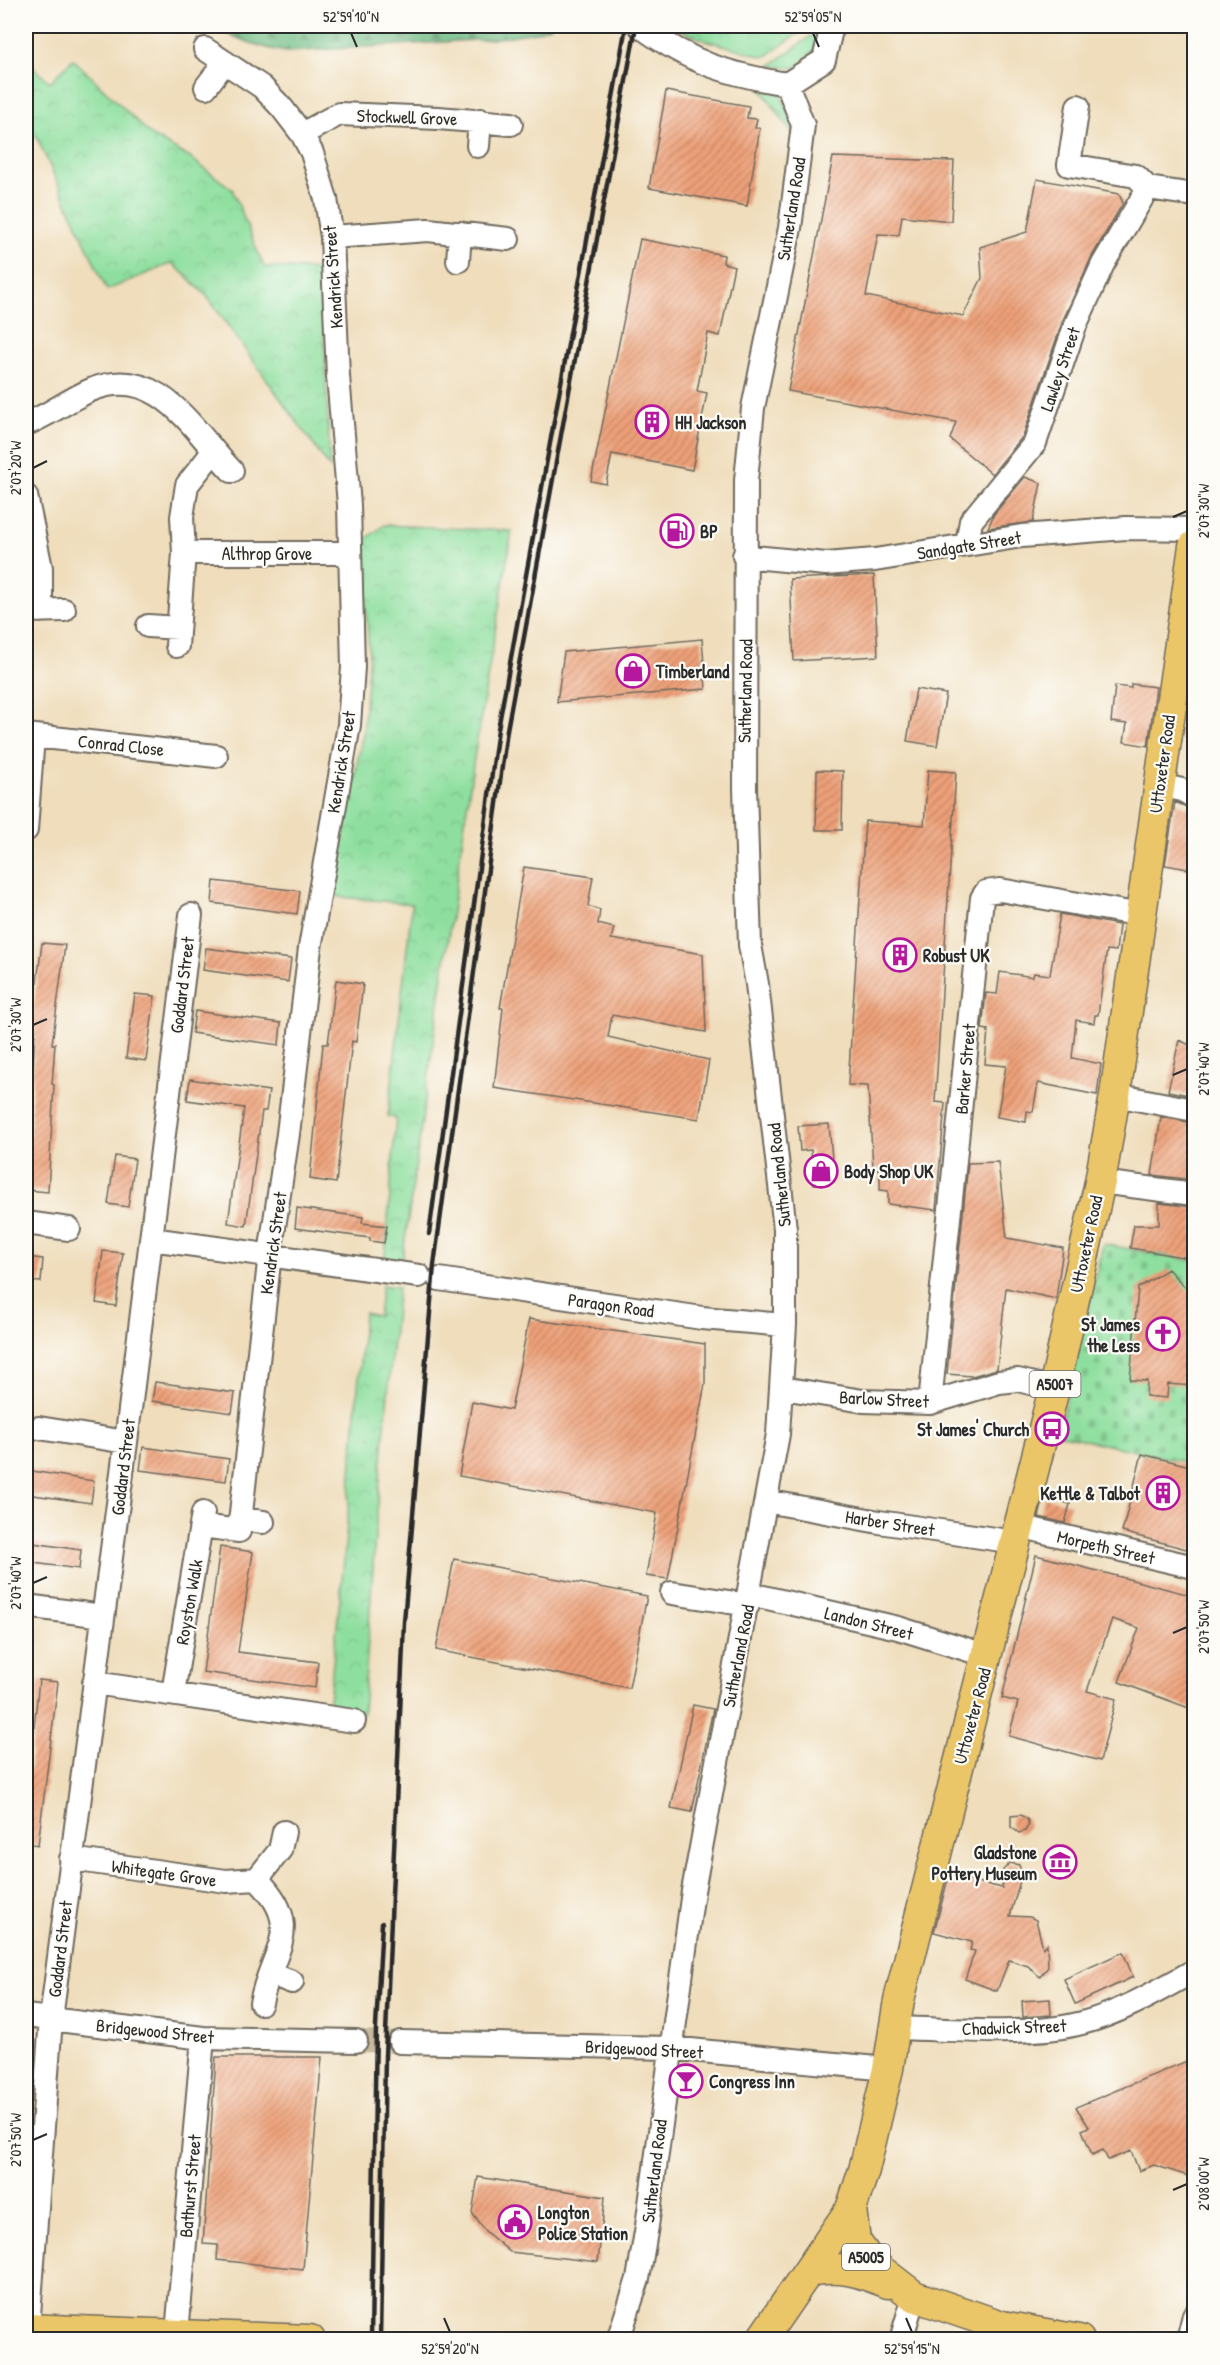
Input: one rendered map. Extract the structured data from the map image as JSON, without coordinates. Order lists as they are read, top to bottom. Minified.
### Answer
{"streets":{"main road":["Uttoxeter Road","A5007","A5005"],"street":["Stockwell Grove","Sutherland Road","Kendrick Street","Lawley Street","Sandgate Street","Althrop Grove","Conrad Close","Goddard Street","Barker Street","Paragon Road","Barlow Street","Harber Street","Morpeth Street","Royston Walk","Landon Street","Whitegate Grove","Chadwick Street","Bridgewood Street","Bathurst Street"]},"crossings":[["Stockwell Grove","Kendrick Street"],["Sutherland Road","Sandgate Street"],["Sutherland Road","Paragon Road"],["Sutherland Road","Barlow Street"],["Sutherland Road","Harber Street"],["Sutherland Road","Landon Street"],["Sutherland Road","Bridgewood Street"],["Kendrick Street","Althrop Grove"],["Kendrick Street","Paragon Road"],["Kendrick Street","Royston Walk"],["Lawley Street","Sandgate Street"],["Uttoxeter Road","Barker Street"],["Uttoxeter Road","A5007"],["Uttoxeter Road","Barlow Street"],["Uttoxeter Road","Harber Street"],["Uttoxeter Road","Morpeth Street"],["Uttoxeter Road","Landon Street"],["Uttoxeter Road","Chadwick Street"],["Uttoxeter Road","Bridgewood Street"],["Uttoxeter Road","A5005"],["Goddard Street","Paragon Road"],["Goddard Street","Whitegate Grove"],["Goddard Street","Bridgewood Street"],["Barker Street","Barlow Street"],["A5007","A5005"],["Harber Street","Morpeth Street"],["Bridgewood Street","Bathurst Street"]],"places":{"building":["HH Jackson","Robust UK","Kettle & Talbot"],"fuel station":["BP"],"shop":["Timberland","Body Shop UK"],"church":["St James the Less"],"bus stop":["St James' Church"],"museum":["Gladstone Pottery Museum"],"bar":["Congress Inn"],"public building":["Longton Police Station"]},"coordinates":["52°59'10\"N","52°59'05\"N","2°07'20\"W","2°07'30\"W","2°07'40\"W","2°07'50\"W","2°08'00\"W","52°59'20\"N","52°59'15\"N"]}
